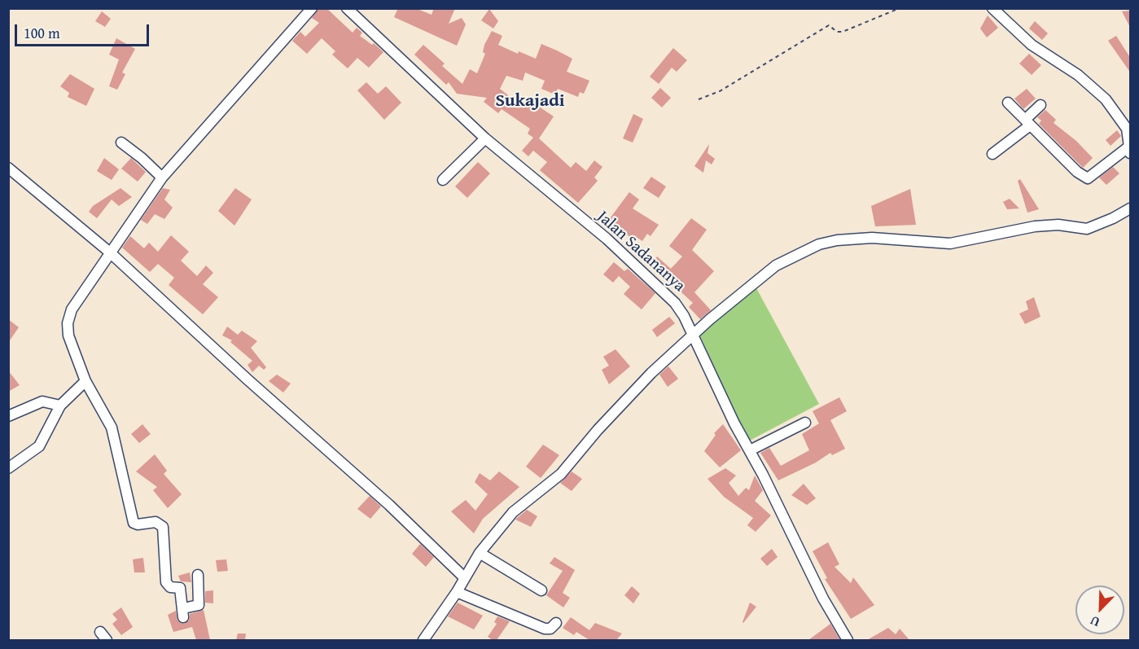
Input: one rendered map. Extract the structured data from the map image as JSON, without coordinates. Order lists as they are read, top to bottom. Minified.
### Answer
{"streets":{"street":["Jalan Sadananya"]},"districts":["Sukajadi"],"scale_bar":"100 m","north":"bottom left"}
